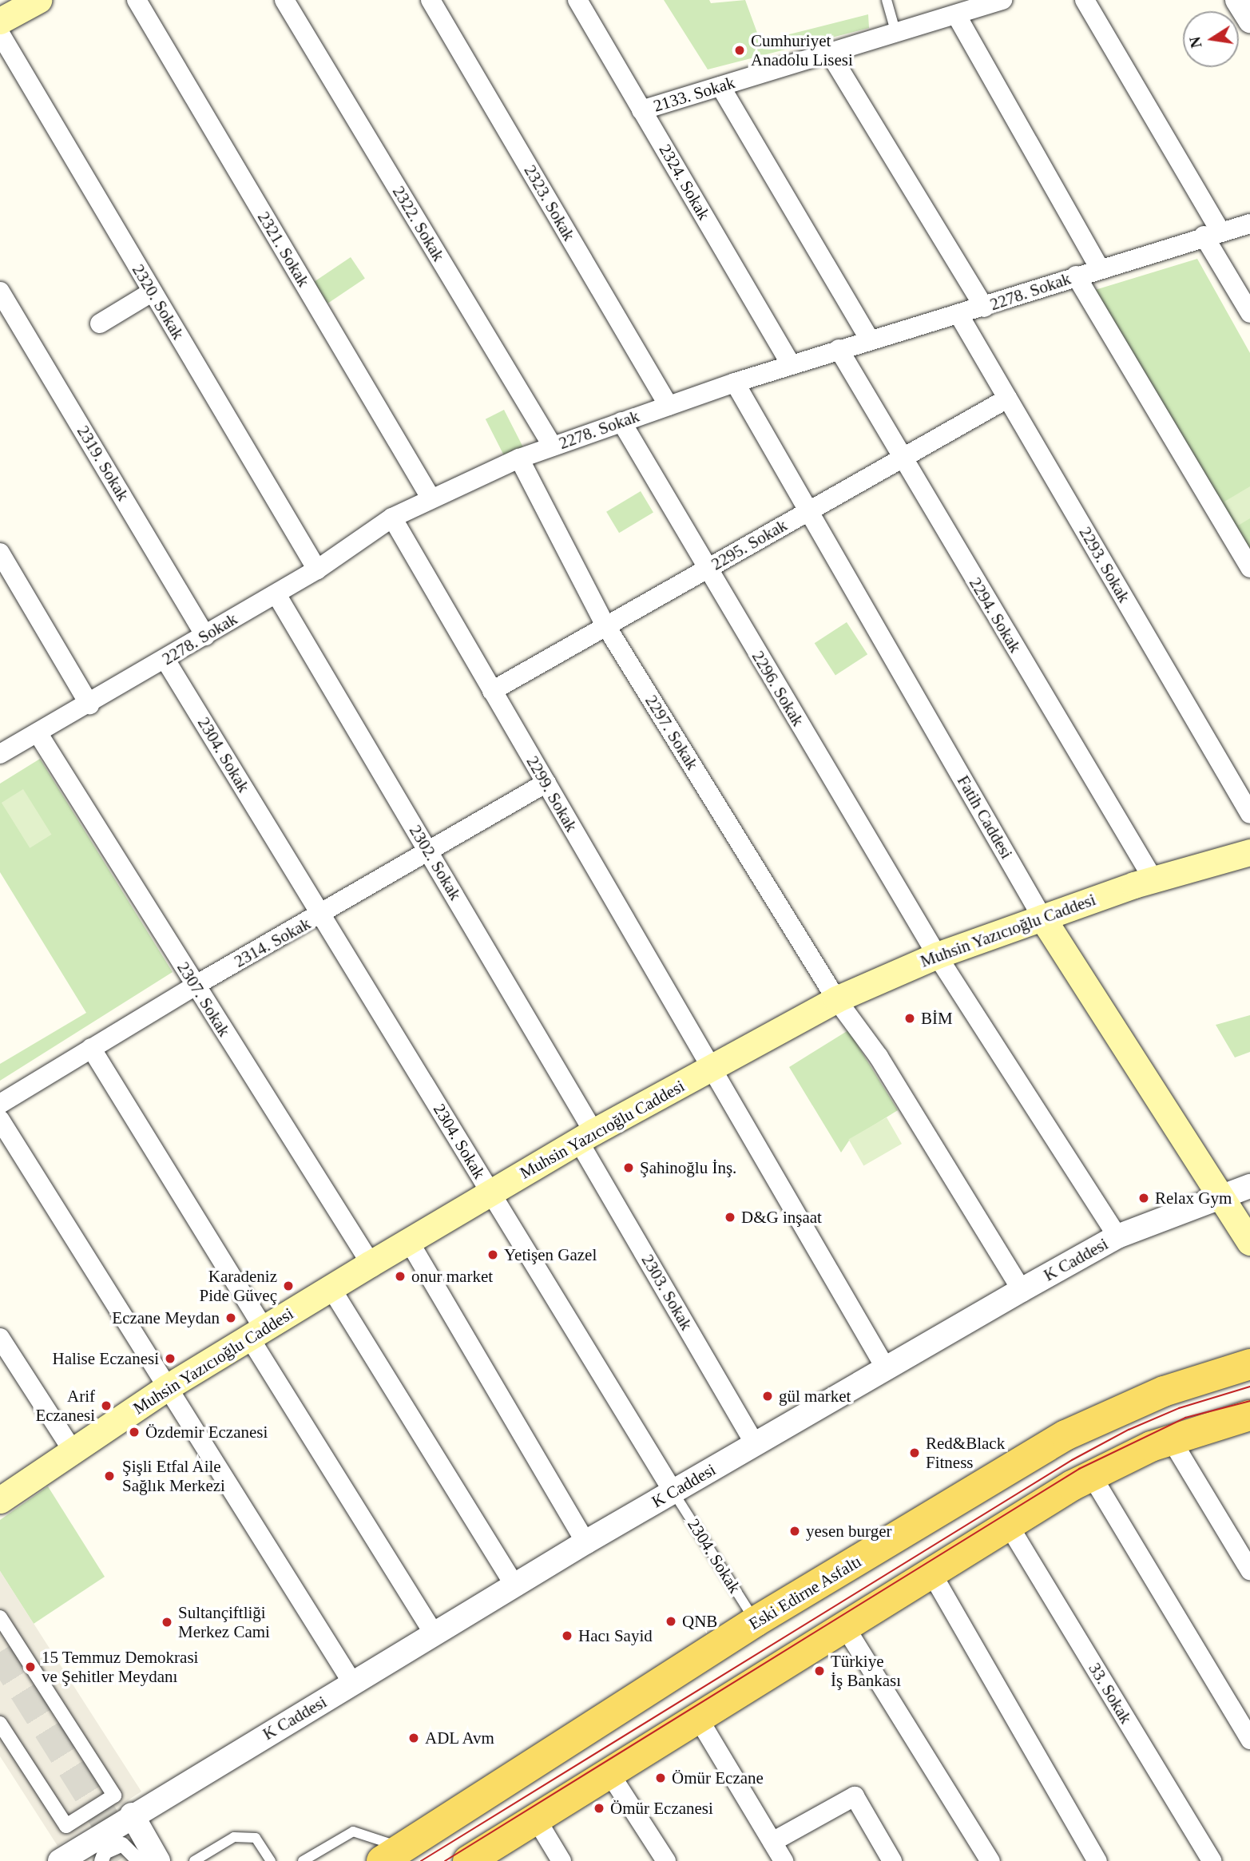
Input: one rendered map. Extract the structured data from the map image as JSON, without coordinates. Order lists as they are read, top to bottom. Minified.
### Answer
{"streets":{"main road":["Fatih Caddesi","Muhsin Yazıcıoğlu Caddesi","Eski Edirne Asfaltı"],"street":["2133. Sokak","2324. Sokak","2323. Sokak","2322. Sokak","2321. Sokak","2278. Sokak","2320. Sokak","2319. Sokak","2295. Sokak","2293. Sokak","2294. Sokak","2296. Sokak","2297. Sokak","2304. Sokak","2299. Sokak","2302. Sokak","2314. Sokak","2307. Sokak","K Caddesi","2303. Sokak","33. Sokak"]},"crossings":[["2133. Sokak","2324. Sokak"],["2324. Sokak","2278. Sokak"],["2323. Sokak","2278. Sokak"],["2322. Sokak","2278. Sokak"],["2321. Sokak","2278. Sokak"],["2278. Sokak","2320. Sokak"],["2278. Sokak","2319. Sokak"],["2278. Sokak","2293. Sokak"],["2278. Sokak","2294. Sokak"],["2278. Sokak","2296. Sokak"],["2278. Sokak","2297. Sokak"],["2278. Sokak","2304. Sokak"],["2278. Sokak","2299. Sokak"],["2278. Sokak","Fatih Caddesi"],["2278. Sokak","2302. Sokak"],["2278. Sokak","2307. Sokak"],["2295. Sokak","2293. Sokak"],["2295. Sokak","2294. Sokak"],["2295. Sokak","2296. Sokak"],["2295. Sokak","2297. Sokak"],["2295. Sokak","2299. Sokak"],["2295. Sokak","Fatih Caddesi"],["2294. Sokak","Muhsin Yazıcıoğlu Caddesi"],["2296. Sokak","Muhsin Yazıcıoğlu Caddesi"],["2296. Sokak","K Caddesi"],["2297. Sokak","Muhsin Yazıcıoğlu Caddesi"],["2297. Sokak","K Caddesi"],["2304. Sokak","Muhsin Yazıcıoğlu Caddesi"],["2304. Sokak","2314. Sokak"],["2304. Sokak","K Caddesi"],["2304. Sokak","Eski Edirne Asfaltı"],["2299. Sokak","Muhsin Yazıcıoğlu Caddesi"],["2299. Sokak","2314. Sokak"],["2299. Sokak","K Caddesi"],["Fatih Caddesi","Muhsin Yazıcıoğlu Caddesi"],["Fatih Caddesi","K Caddesi"],["2302. Sokak","Muhsin Yazıcıoğlu Caddesi"],["2302. Sokak","2314. Sokak"],["2302. Sokak","2303. Sokak"],["Muhsin Yazıcıoğlu Caddesi","2307. Sokak"],["Muhsin Yazıcıoğlu Caddesi","2303. Sokak"],["2314. Sokak","2307. Sokak"],["K Caddesi","2303. Sokak"]],"places":["Cumhuriyet Anadolu Lisesi","BİM","Şahinoğlu İnş.","Relax Gym","D&G inşaat","Yetişen Gazel","onur market","Karadeniz Pide Güveç","Eczane Meydan","Halise Eczanesi","gül market","Arif Eczanesi","Özdemir Eczanesi","Red&Black Fitness","Şişli Etfal Aile Sağlık Merkezi","yesen burger","QNB","Sultançiftliği Merkez Cami","Hacı Sayid","15 Temmuz Demokrasi ve Şehitler Meydanı","Türkiye İş Bankası","ADL Avm","Ömür Eczane","Ömür Eczanesi"],"north":"left"}
